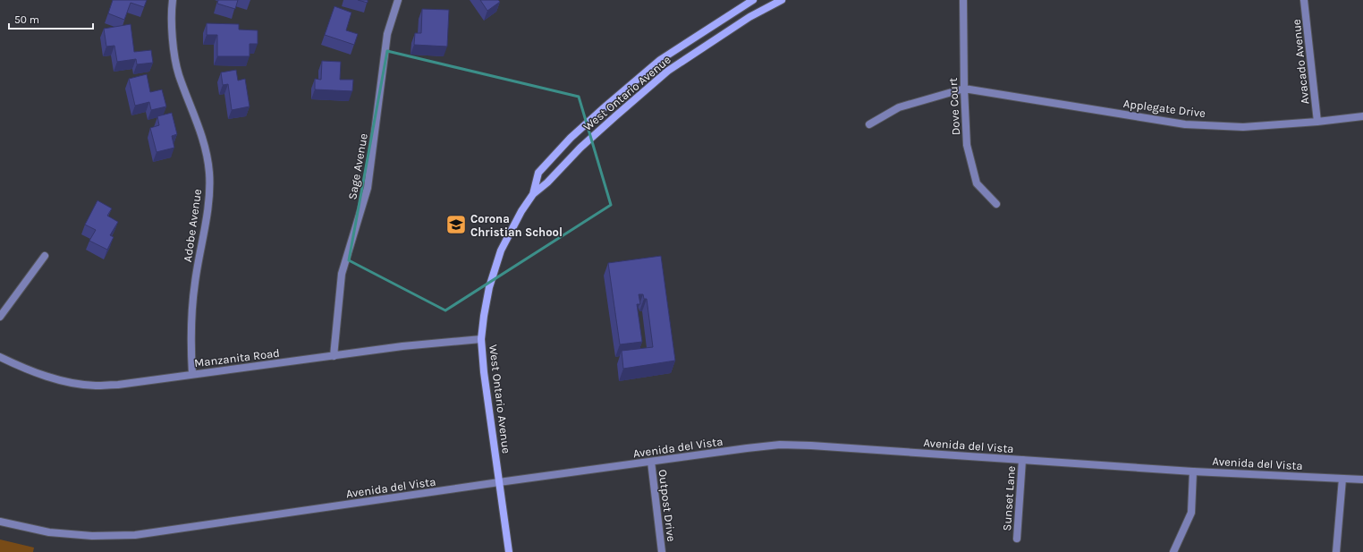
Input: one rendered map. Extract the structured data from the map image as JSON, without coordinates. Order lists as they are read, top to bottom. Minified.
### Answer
{"streets":{"main road":["West Ontario Avenue"],"street":["Avacado Avenue","Dove Court","Applegate Drive","Sage Avenue","Adobe Avenue","Manzanita Road","Avenida del Vista","Sunset Lane","Outpost Drive"]},"crossings":[["Avacado Avenue","Applegate Drive"],["West Ontario Avenue","Manzanita Road"],["West Ontario Avenue","Avenida del Vista"],["Dove Court","Applegate Drive"],["Sage Avenue","Manzanita Road"],["Adobe Avenue","Manzanita Road"],["Avenida del Vista","Sunset Lane"],["Avenida del Vista","Outpost Drive"]],"places":{"school or university":["Corona Christian School"]},"scale_bar":"50 m"}
